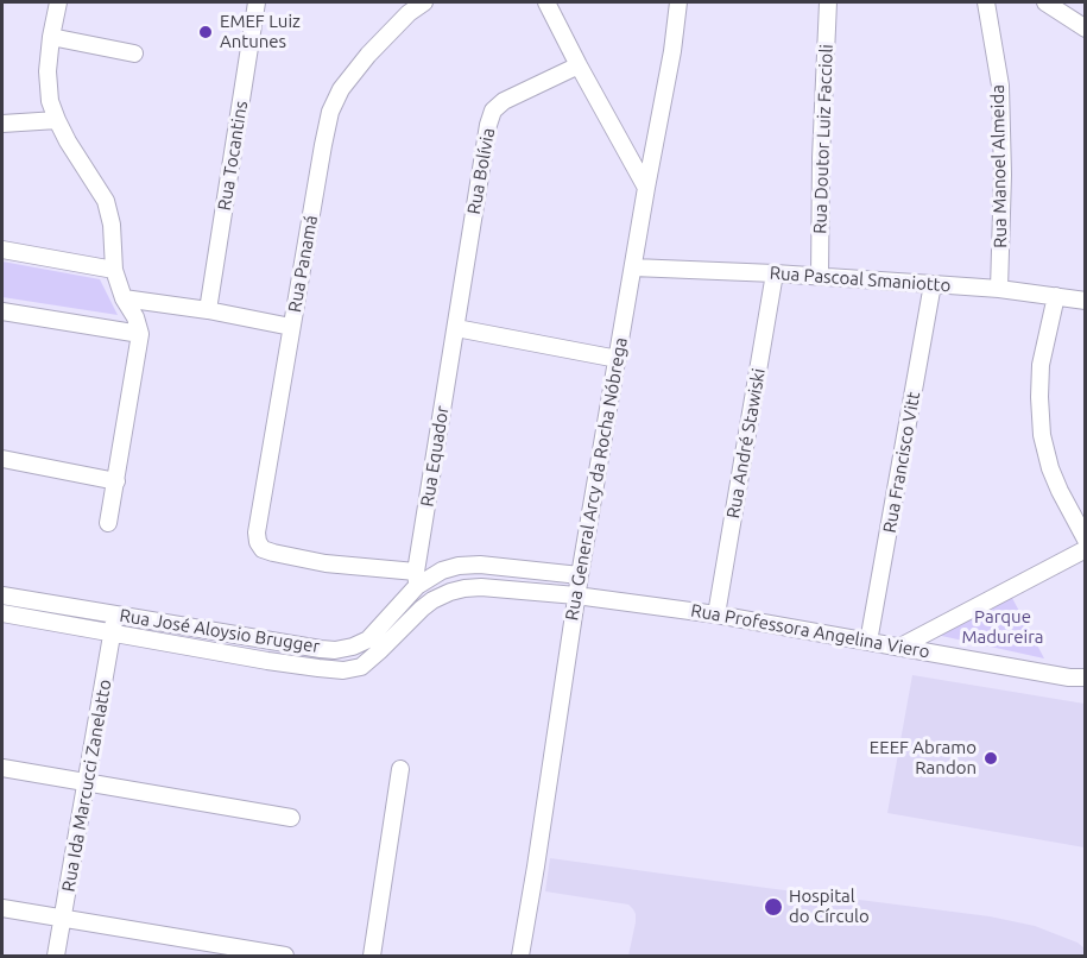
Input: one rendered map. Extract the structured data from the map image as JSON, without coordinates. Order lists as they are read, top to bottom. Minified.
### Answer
{"streets":{"street":["Rua Doutor Luiz Faccioli","Rua Tocantins","Rua Manoel Almeida","Rua Bolívia","Rua Panamá","Rua Pascoal Smaniotto","Rua André Stawiski","Rua Equador","Rua Francisco Vitt","Rua General Arcy da Rocha Nóbrega","Rua José Aloysio Brugger","Rua Professora Angelina Viero","Rua Ida Marcucci Zanelatto"]},"crossings":[["Rua Doutor Luiz Faccioli","Rua Pascoal Smaniotto"],["Rua Manoel Almeida","Rua Pascoal Smaniotto"],["Rua Bolívia","Rua Equador"],["Rua Panamá","Rua Equador"],["Rua Panamá","Rua José Aloysio Brugger"],["Rua Pascoal Smaniotto","Rua André Stawiski"],["Rua Pascoal Smaniotto","Rua Francisco Vitt"],["Rua Pascoal Smaniotto","Rua General Arcy da Rocha Nóbrega"],["Rua André Stawiski","Rua Professora Angelina Viero"],["Rua Equador","Rua José Aloysio Brugger"],["Rua Francisco Vitt","Rua Professora Angelina Viero"],["Rua General Arcy da Rocha Nóbrega","Rua José Aloysio Brugger"],["Rua General Arcy da Rocha Nóbrega","Rua Professora Angelina Viero"],["Rua José Aloysio Brugger","Rua Professora Angelina Viero"],["Rua José Aloysio Brugger","Rua Ida Marcucci Zanelatto"]],"parks":["Parque Madureira"],"places":["EMEF Luiz Antunes","EEEF Abramo Randon","Hospital do Círculo"]}
